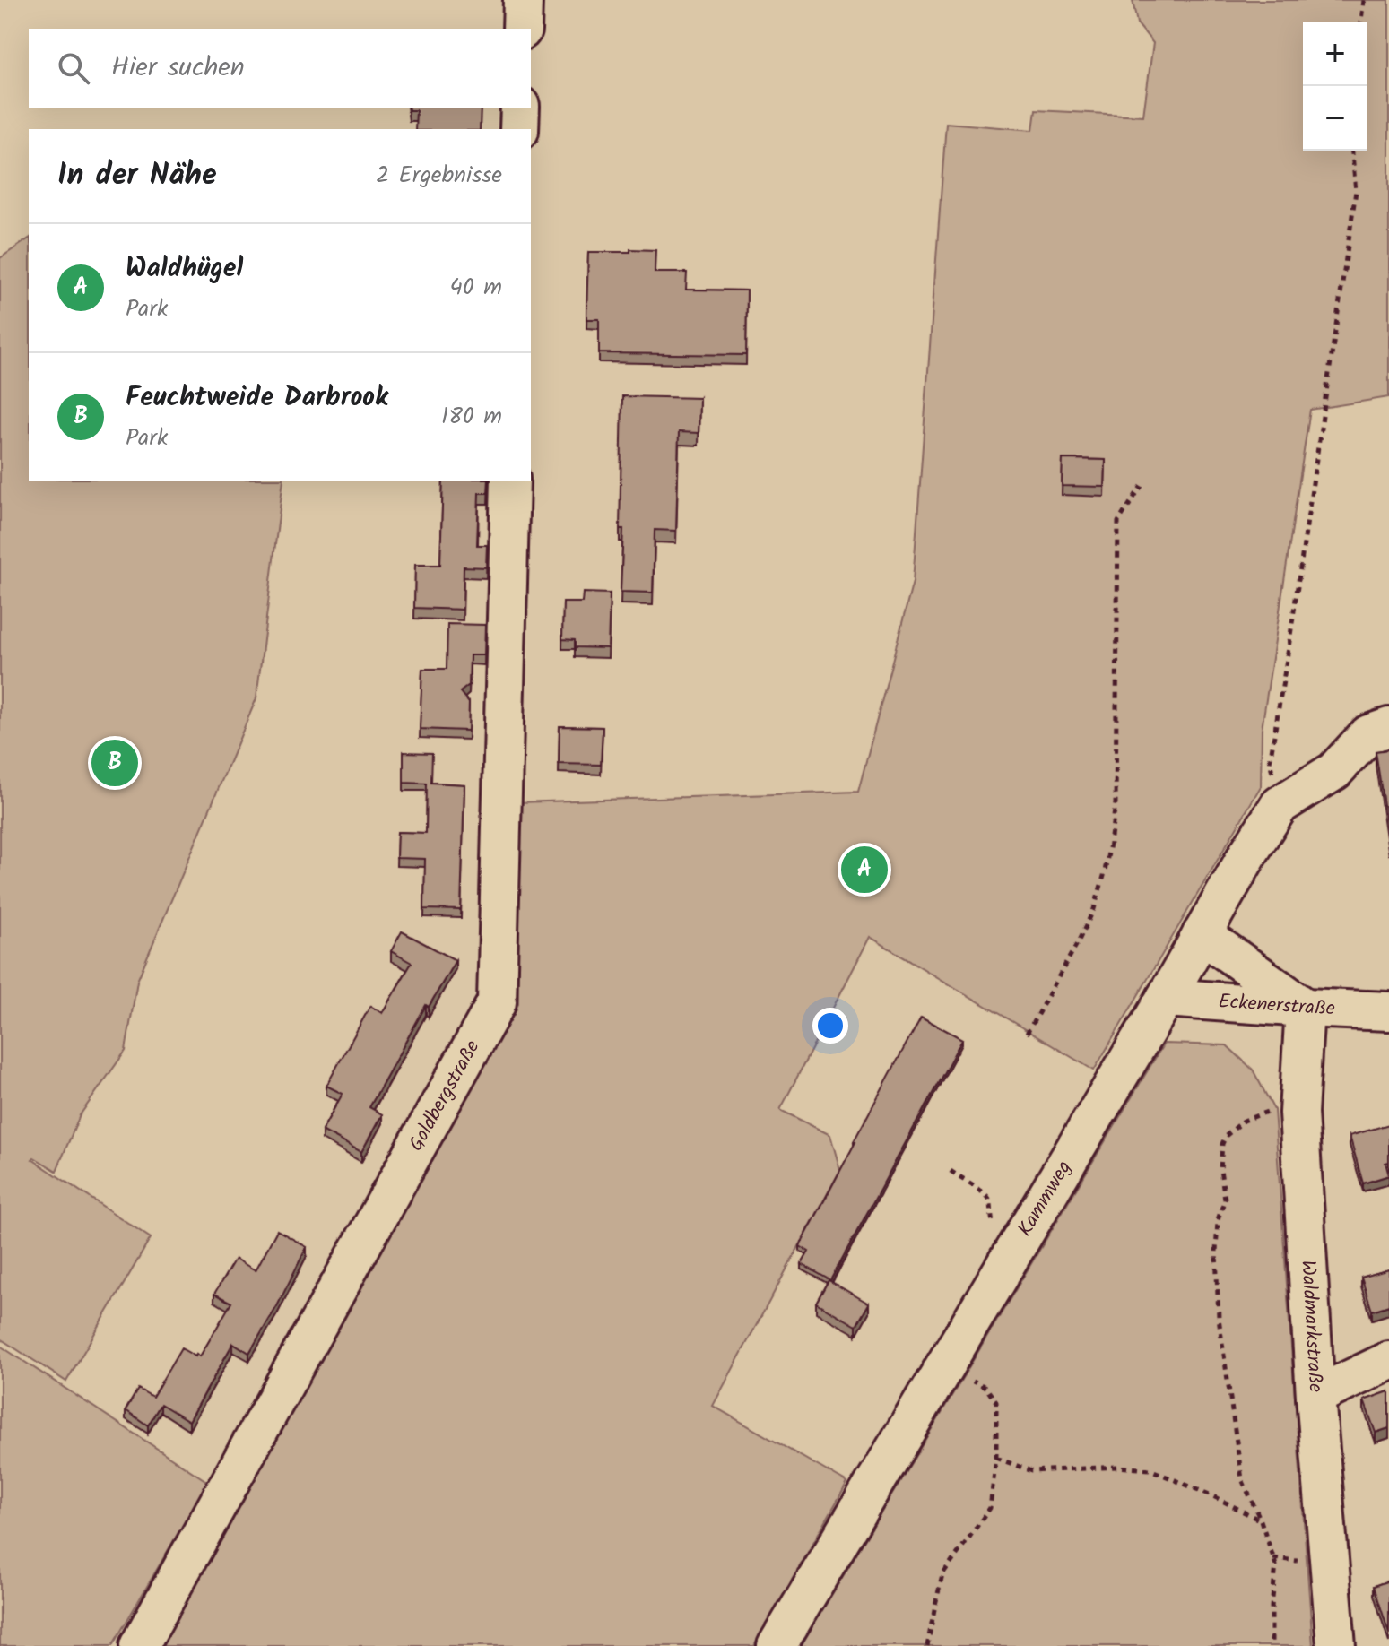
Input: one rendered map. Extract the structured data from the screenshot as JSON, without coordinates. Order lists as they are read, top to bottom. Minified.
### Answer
{"streets":{"street":["Eckenerstraße","Goldbergstraße","Kammweg","Waldmarkstraße"]},"crossings":[["Eckenerstraße","Kammweg"],["Eckenerstraße","Waldmarkstraße"]],"page":{"map_buttons":["+","−"],"search":"Hier suchen","heading":["In der Nähe","2 Ergebnisse"],"list":[{"mark":"A","name":"Waldhügel","note":"Park","value":"40 m"},{"mark":"B","name":"Feuchtweide Darbrook","note":"Park","value":"180 m"}],"pins":["B","A"]}}
